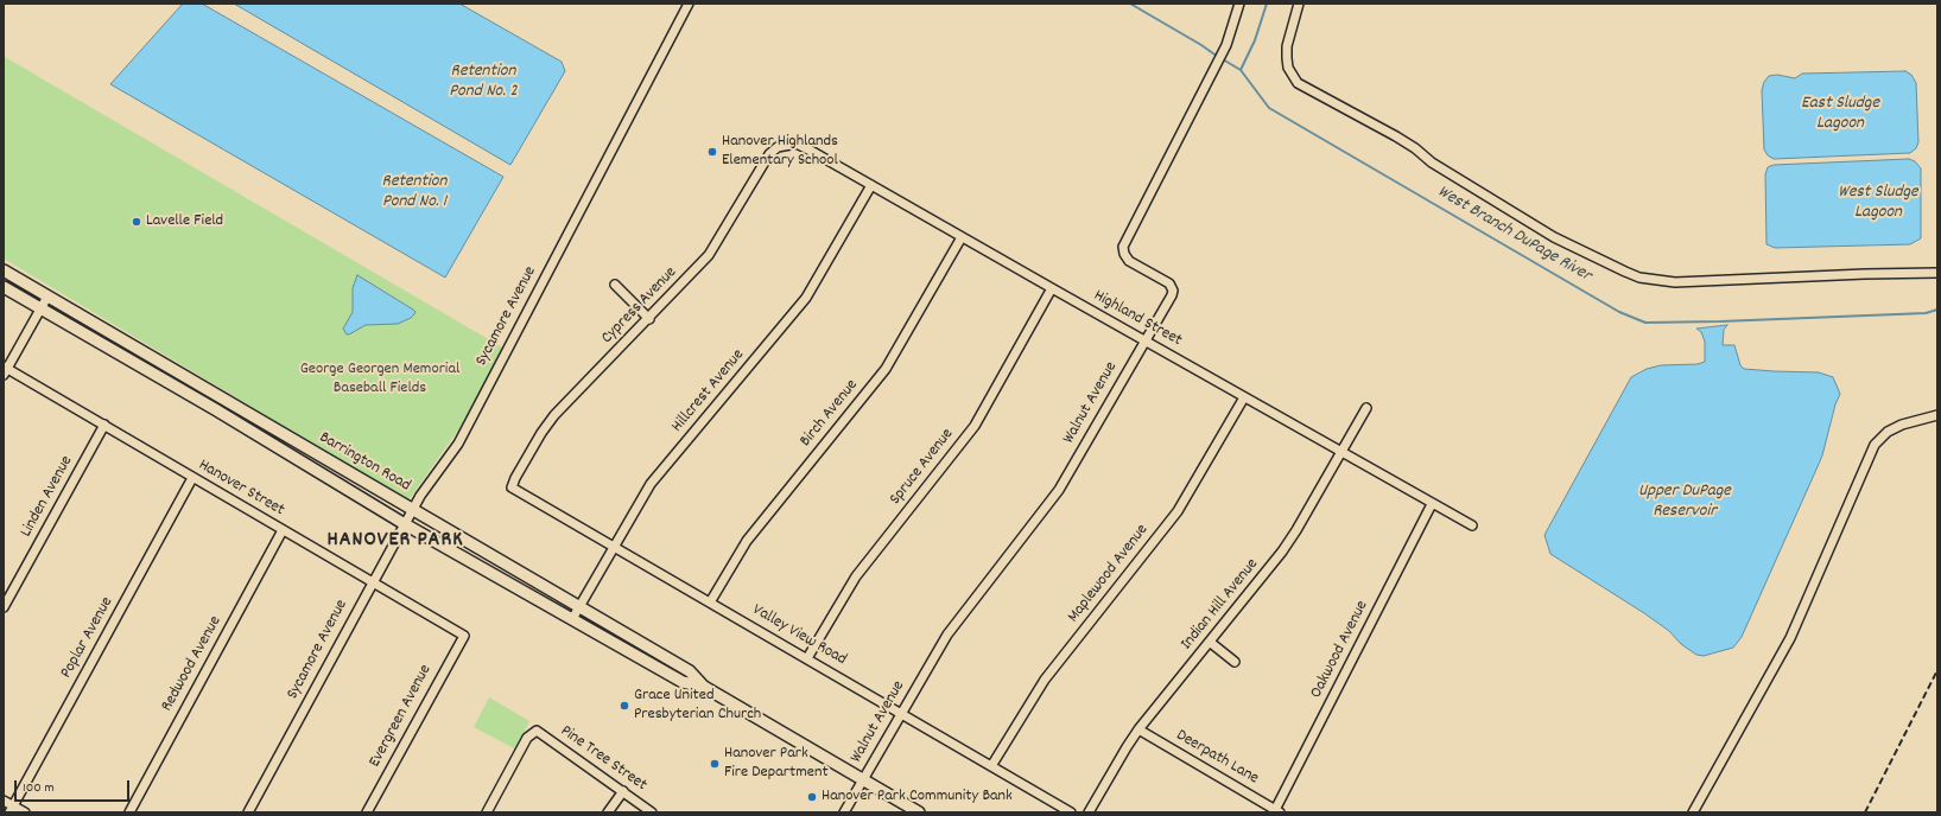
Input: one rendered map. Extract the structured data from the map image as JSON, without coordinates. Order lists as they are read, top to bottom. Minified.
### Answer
{"streets":{"main road":["Barrington Road"],"street":["Cypress Avenue","Sycamore Avenue","Highland Street","Hillcrest Avenue","Walnut Avenue","Birch Avenue","Spruce Avenue","Hanover Street","Linden Avenue","Maplewood Avenue","Indian Hill Avenue","Valley View Road","Poplar Avenue","Oakwood Avenue","Redwood Avenue","Evergreen Avenue","Deerpath Lane","Pine Tree Street"]},"crossings":[["Cypress Avenue","Highland Street"],["Cypress Avenue","Valley View Road"],["Sycamore Avenue","Barrington Road"],["Sycamore Avenue","Hanover Street"],["Highland Street","Hillcrest Avenue"],["Highland Street","Walnut Avenue"],["Highland Street","Birch Avenue"],["Highland Street","Spruce Avenue"],["Highland Street","Maplewood Avenue"],["Highland Street","Indian Hill Avenue"],["Highland Street","Oakwood Avenue"],["Hillcrest Avenue","Barrington Road"],["Hillcrest Avenue","Valley View Road"],["Walnut Avenue","Barrington Road"],["Walnut Avenue","Valley View Road"],["Birch Avenue","Valley View Road"],["Spruce Avenue","Valley View Road"],["Hanover Street","Linden Avenue"],["Hanover Street","Poplar Avenue"],["Hanover Street","Redwood Avenue"],["Hanover Street","Evergreen Avenue"],["Maplewood Avenue","Valley View Road"],["Indian Hill Avenue","Deerpath Lane"],["Oakwood Avenue","Deerpath Lane"]],"districts":["HANOVER PARK"],"water":["Retention Pond No. 2","East Sludge Lagoon","Retention Pond No. 1","West Sludge Lagoon","West Branch DuPage River","Upper DuPage Reservoir"],"parks":["George Georgen Memorial Baseball Fields"],"places":["Hanover Highlands Elementary School","Lavelle Field","Grace United Presbyterian Church","Hanover Park Fire Department","Hanover Park Community Bank"],"scale_bar":"100 m"}
